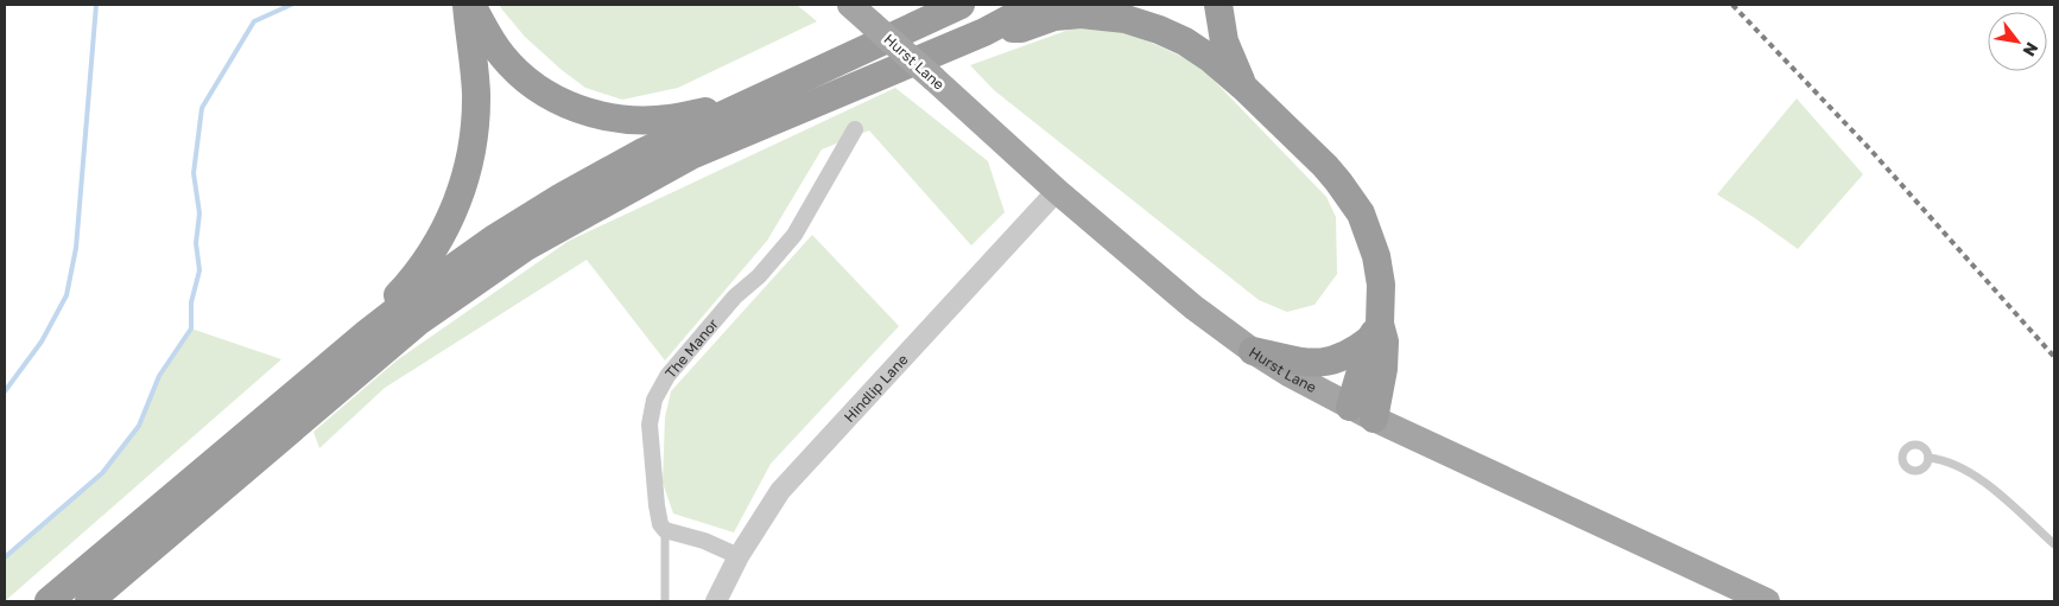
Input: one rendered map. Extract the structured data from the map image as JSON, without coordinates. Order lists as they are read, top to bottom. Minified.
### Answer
{"streets":{"main road":["Hurst Lane"],"street":["The Manor","Hindlip Lane"]},"crossings":[["Hurst Lane","Hindlip Lane"]],"north":"bottom right"}
